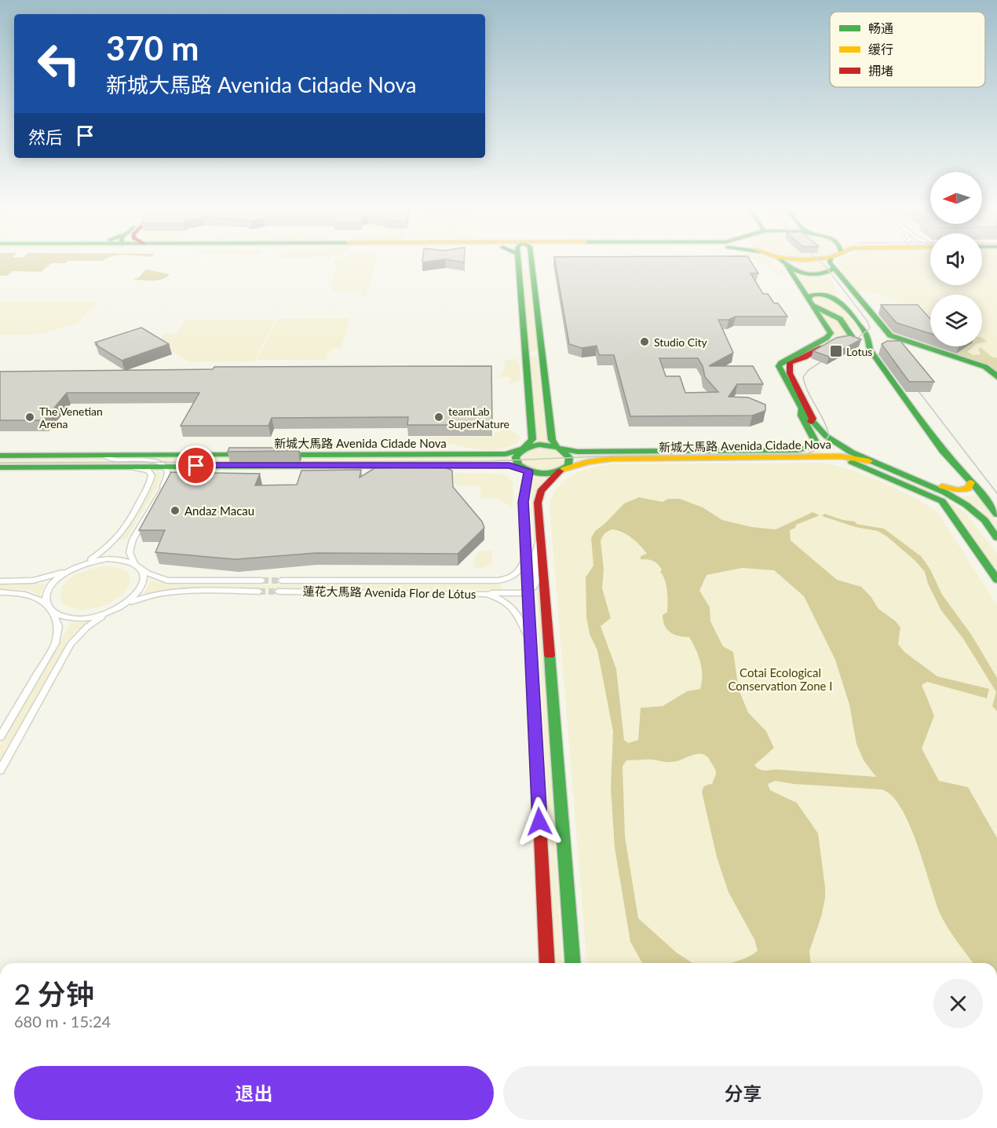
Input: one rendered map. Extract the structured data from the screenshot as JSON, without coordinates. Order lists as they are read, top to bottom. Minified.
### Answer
{"streets":{"main road":["新城大馬路 Avenida Cidade Nova"],"street":["蓮花大馬路 Avenida Flor de Lótus"]},"parks":["Cotai Ecological Conservation Zone I"],"places":{"other":["Studio City","The Venetian Arena","teamLab SuperNature","Andaz Macau"],"transit":["Lotus"]},"legend":["畅通","缓行","拥堵"],"north":"left","page":{"turn":["370 m","新城大馬路 Avenida Cidade Nova"],"then":"然后","heading":["2 分钟","680 m · 15:24"],"buttons":["退出","分享"]}}
